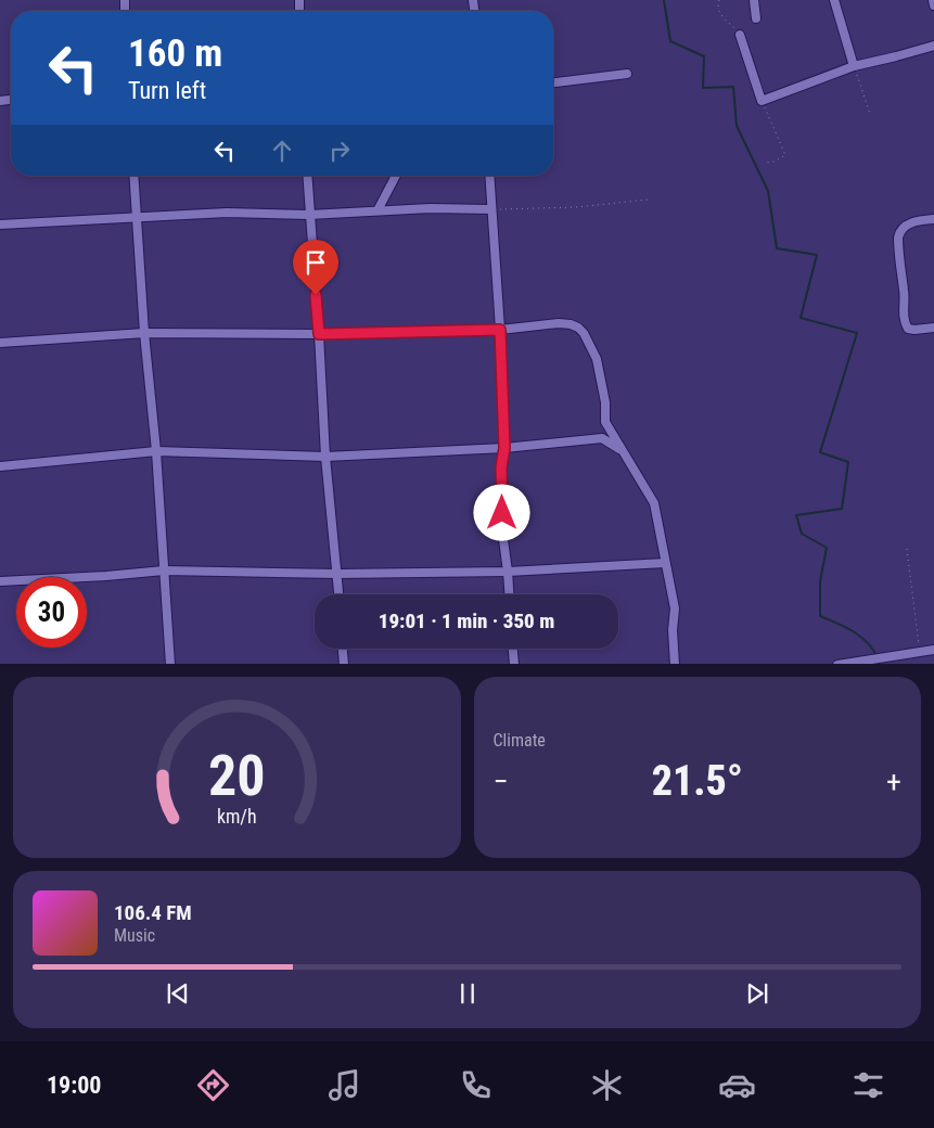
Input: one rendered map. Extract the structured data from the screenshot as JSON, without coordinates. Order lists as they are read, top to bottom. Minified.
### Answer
{"page":{"turn":["160 m","Turn left"],"limit":"30","trip":"19:01 · 1 min · 350 m","tile":"Climate","heat":["−","21.5°","+"],"song":["106.4 FM","Music"],"tabs":"19:00","gauge":["20","km/h"]}}
